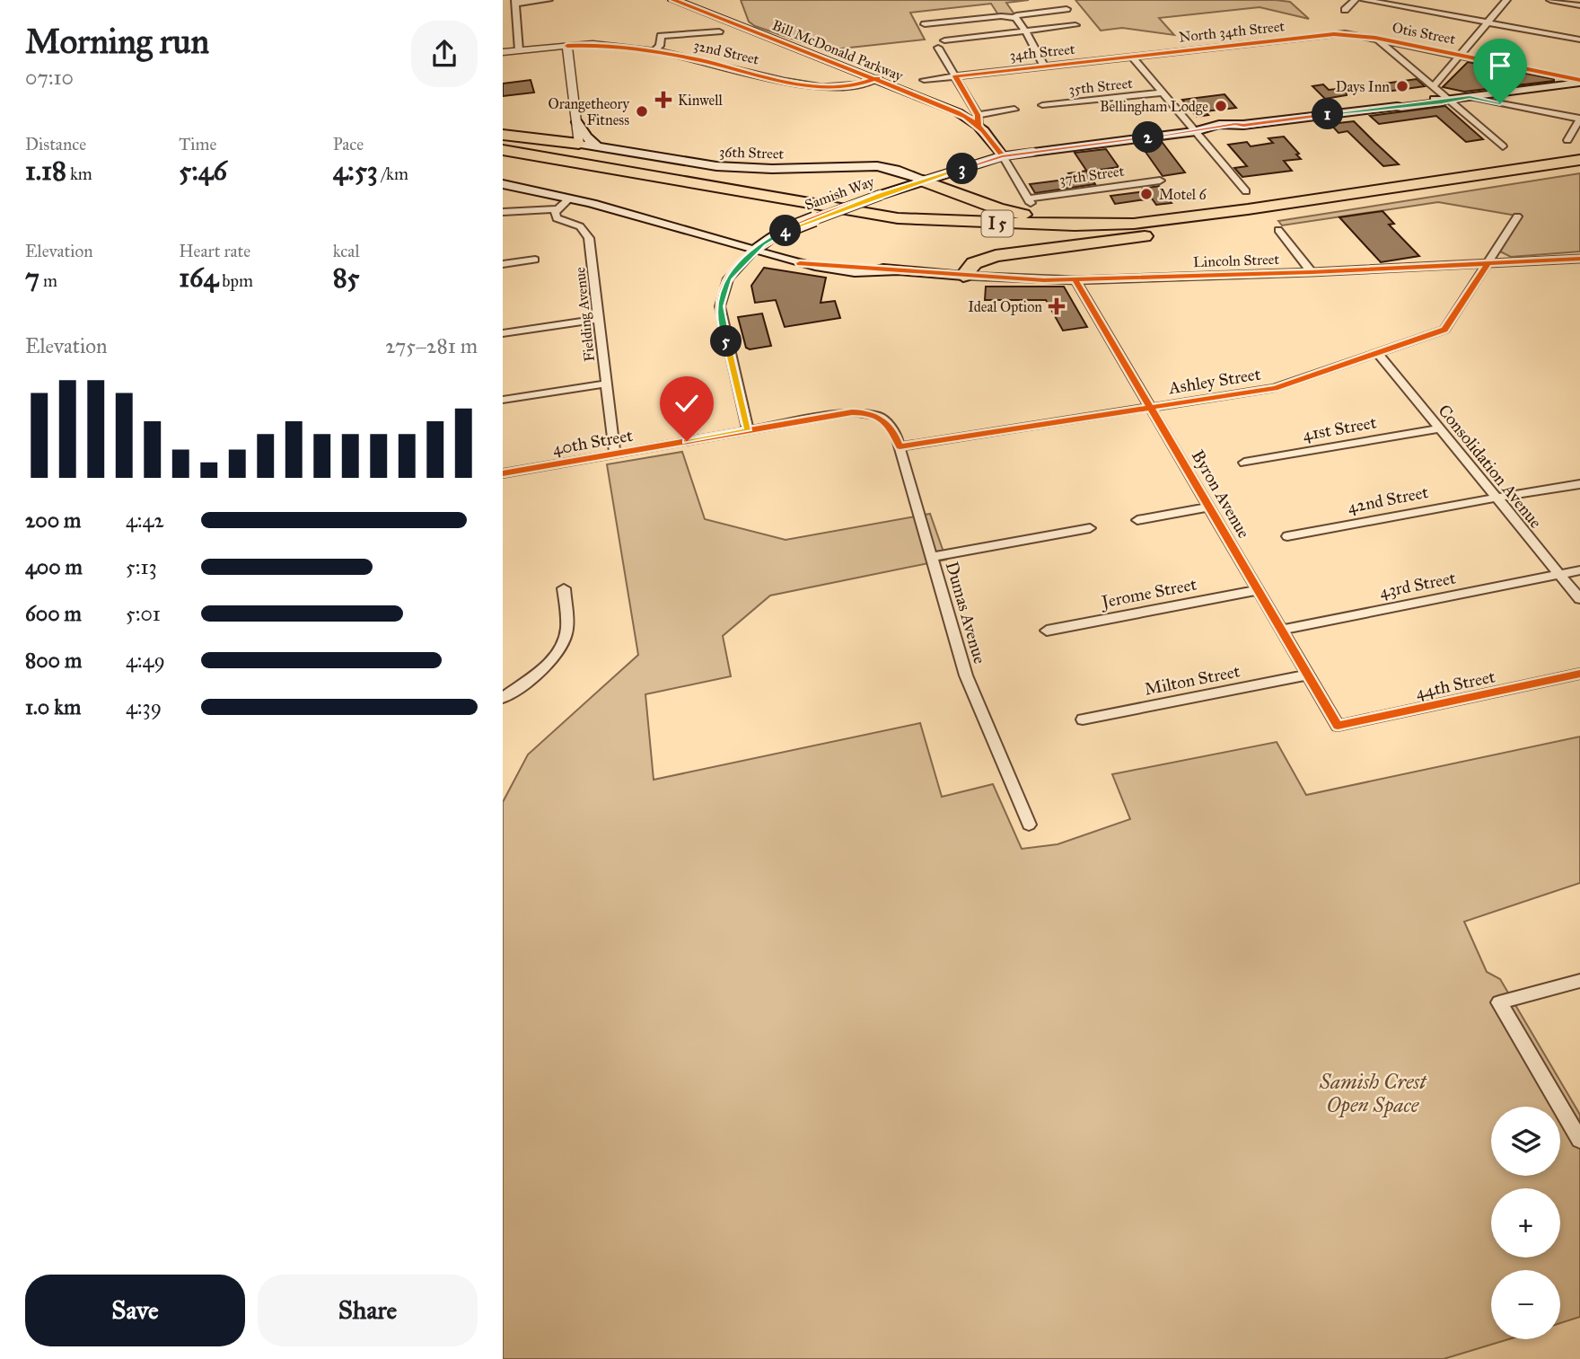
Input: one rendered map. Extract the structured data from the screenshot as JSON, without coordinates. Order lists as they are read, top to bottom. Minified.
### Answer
{"streets":{"highway":["I 5"],"main road":["Bill McDonald Parkway","36th Street","Samish Way","Lincoln Street"],"street":["North 34th Street","Otis Street","32nd Street","34th Street","35th Street","37th Street","Fielding Avenue","Ashley Street","41st Street","40th Street","Consolidation Avenue","Byron Avenue","42nd Street","43rd Street","Jerome Street","Dumas Avenue","Milton Street","44th Street"]},"crossings":[["North 34th Street","Otis Street"],["North 34th Street","34th Street"],["Otis Street","Samish Way"],["Bill McDonald Parkway","32nd Street"],["Bill McDonald Parkway","37th Street"],["Bill McDonald Parkway","Samish Way"],["36th Street","Samish Way"],["Samish Way","Lincoln Street"],["Lincoln Street","Ashley Street"],["Lincoln Street","Byron Avenue"],["Fielding Avenue","40th Street"],["Ashley Street","Consolidation Avenue"],["Ashley Street","Byron Avenue"],["Ashley Street","Dumas Avenue"],["41st Street","Consolidation Avenue"],["40th Street","Dumas Avenue"],["Consolidation Avenue","42nd Street"],["Consolidation Avenue","43rd Street"],["Byron Avenue","43rd Street"],["Byron Avenue","Jerome Street"],["Byron Avenue","Milton Street"],["Byron Avenue","44th Street"]],"parks":["Samish Crest Open Space"],"places":{"other":["Days Inn","Bellingham Lodge","Orangetheory Fitness","Motel 6"],"health":["Kinwell","Ideal Option"]},"page":{"heading":["Morning run","07:10"],"pins":["1","2","3","4","5"],"stats":[["Distance","1.18 km"],["Time","5:46"],["Pace","4:53 /km"],["Elevation","7 m"],["Heart rate","164 bpm"],["kcal","85"]],"chart":["Elevation","275–281 m"],"list":[{"name":"200 m","note":"4:42"},{"name":"400 m","note":"5:13"},{"name":"600 m","note":"5:01"},{"name":"800 m","note":"4:49"},{"name":"1.0 km","note":"4:39"}],"map_buttons":["+","−"],"buttons":["Save","Share"]}}
